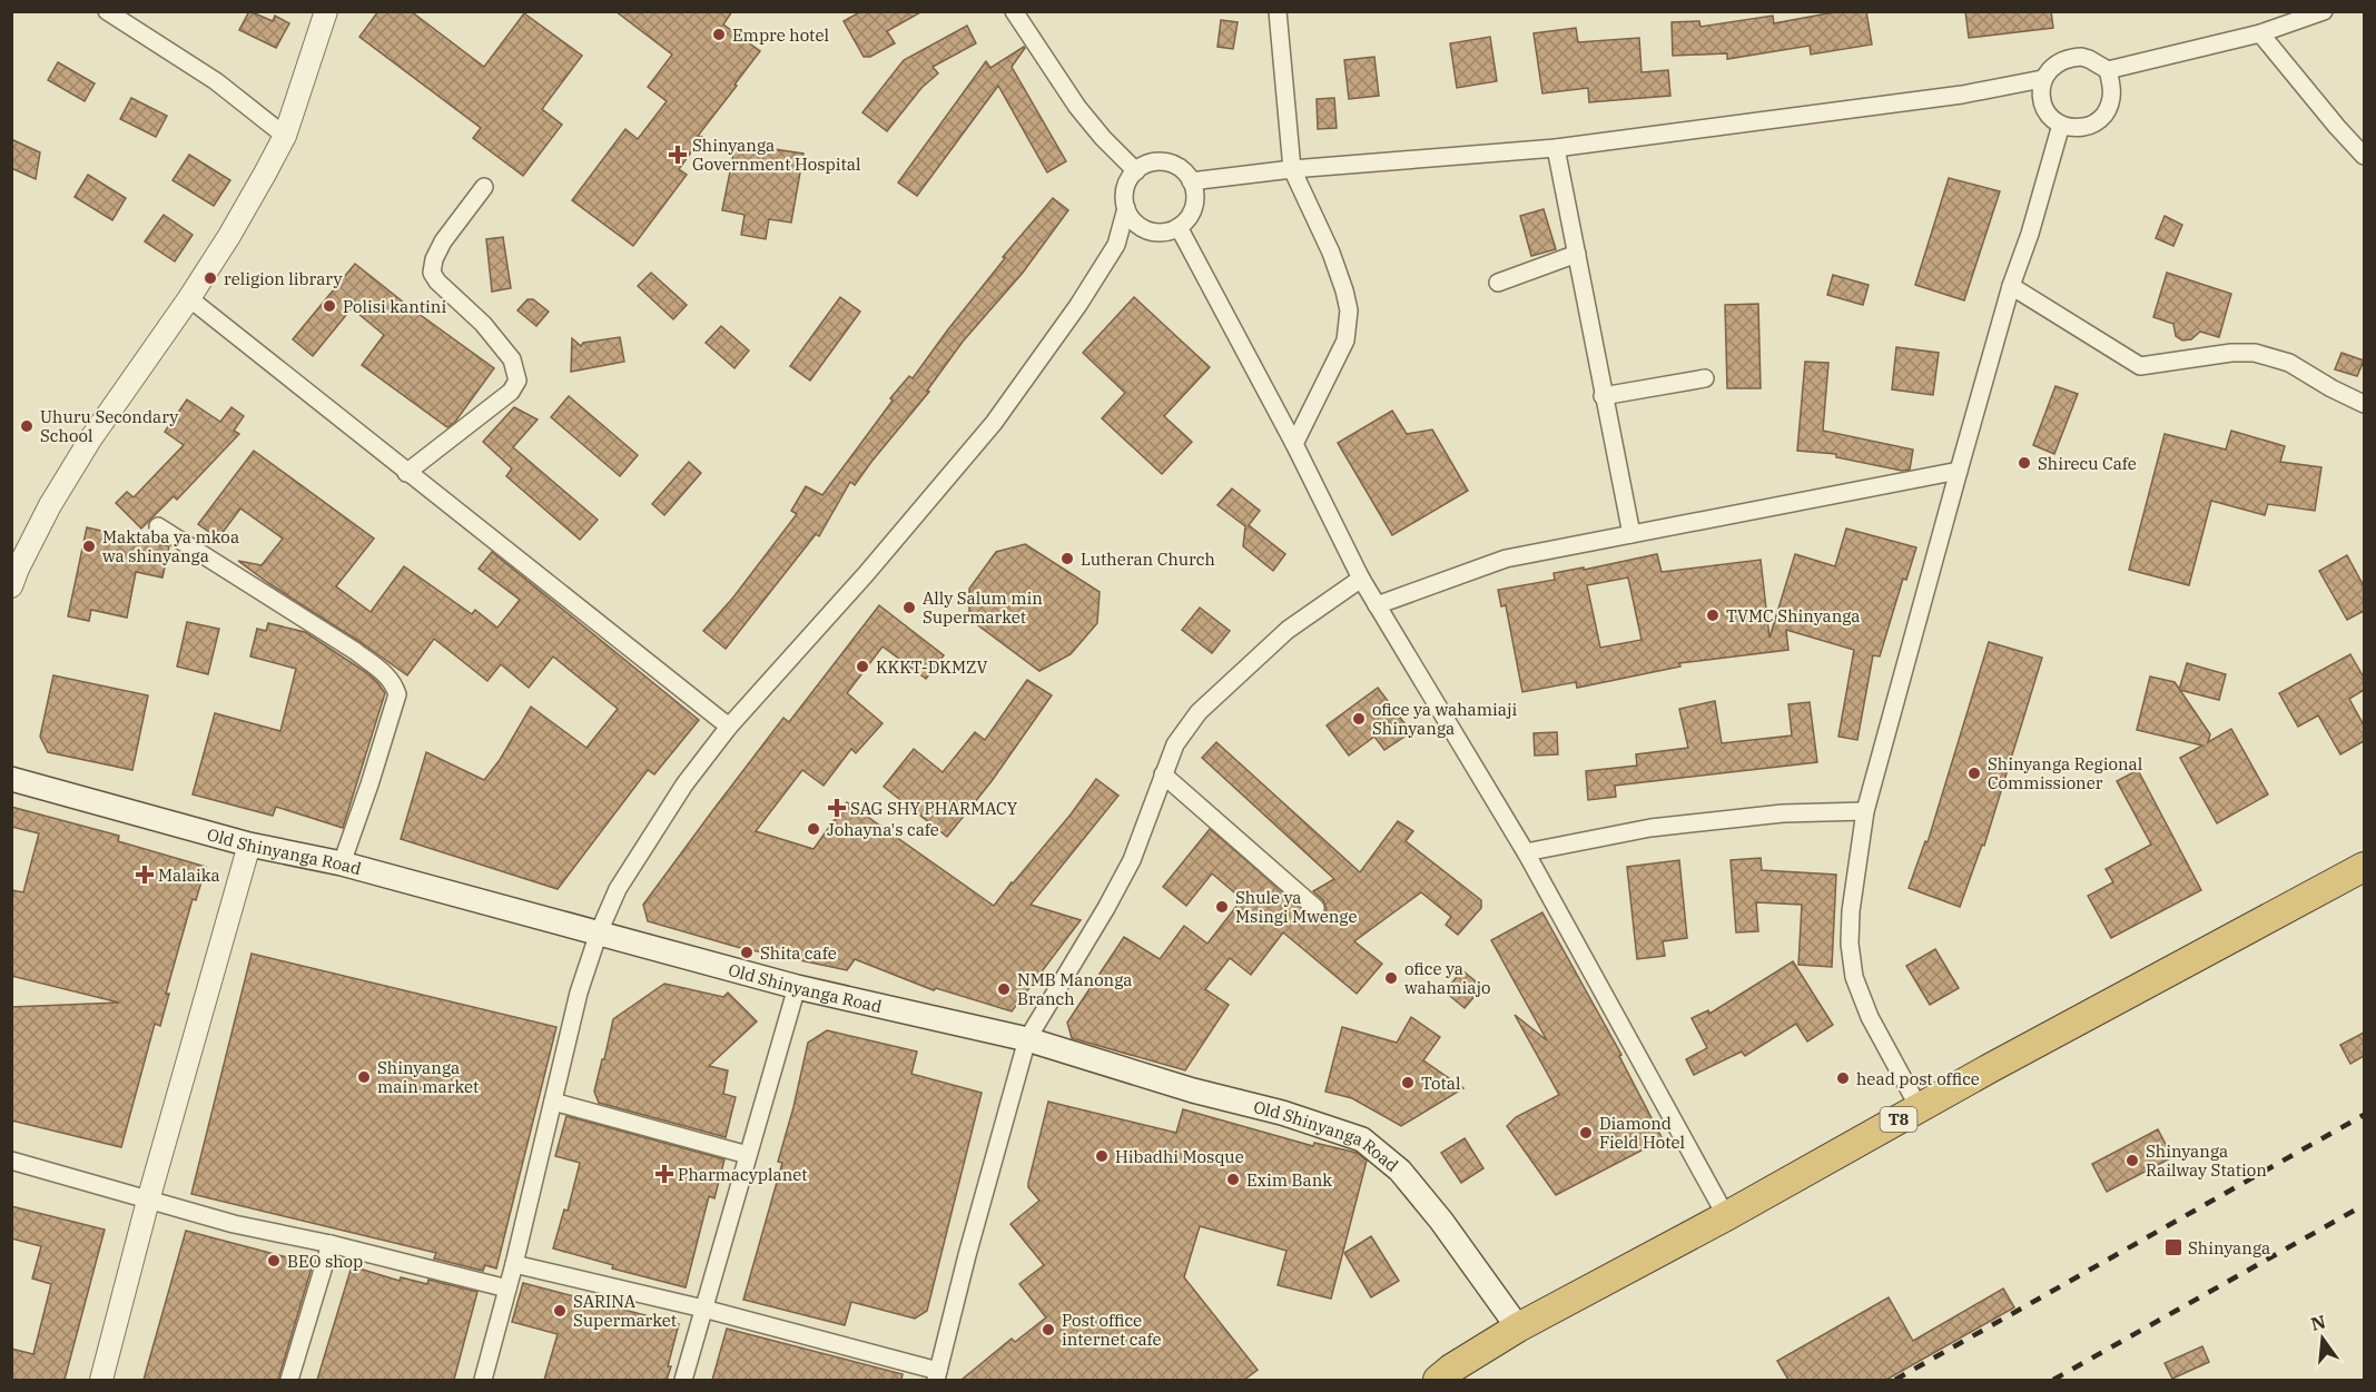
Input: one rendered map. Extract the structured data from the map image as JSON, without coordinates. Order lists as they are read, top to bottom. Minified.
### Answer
{"streets":{"highway":["T8"],"main road":["Old Shinyanga Road"]},"crossings":[["Old Shinyanga Road","T8"]],"places":{"other":["Empre hotel","religion library","Polisi kantini","Uhuru Secondary School","Shirecu Cafe","Maktaba ya mkoa wa shinyanga","Lutheran Church","Ally Salum min Supermarket","TVMC Shinyanga","KKKT-DKMZV","ofice ya wahamiaji Shinyanga","Shinyanga Regional Commissioner","Johayna's cafe","Shule ya Msingi Mwenge","Shita cafe","ofice ya wahamiajo","NMB Manonga Branch","Shinyanga main market","head post office","Total","Diamond Field Hotel","Hibadhi Mosque","Shinyanga Railway Station","Exim Bank","BEO shop","SARINA Supermarket","Post office internet cafe"],"health":["Shinyanga Government Hospital","SAG SHY PHARMACY","Malaika","Pharmacyplanet"],"transit":["Shinyanga"]},"north":"top"}
